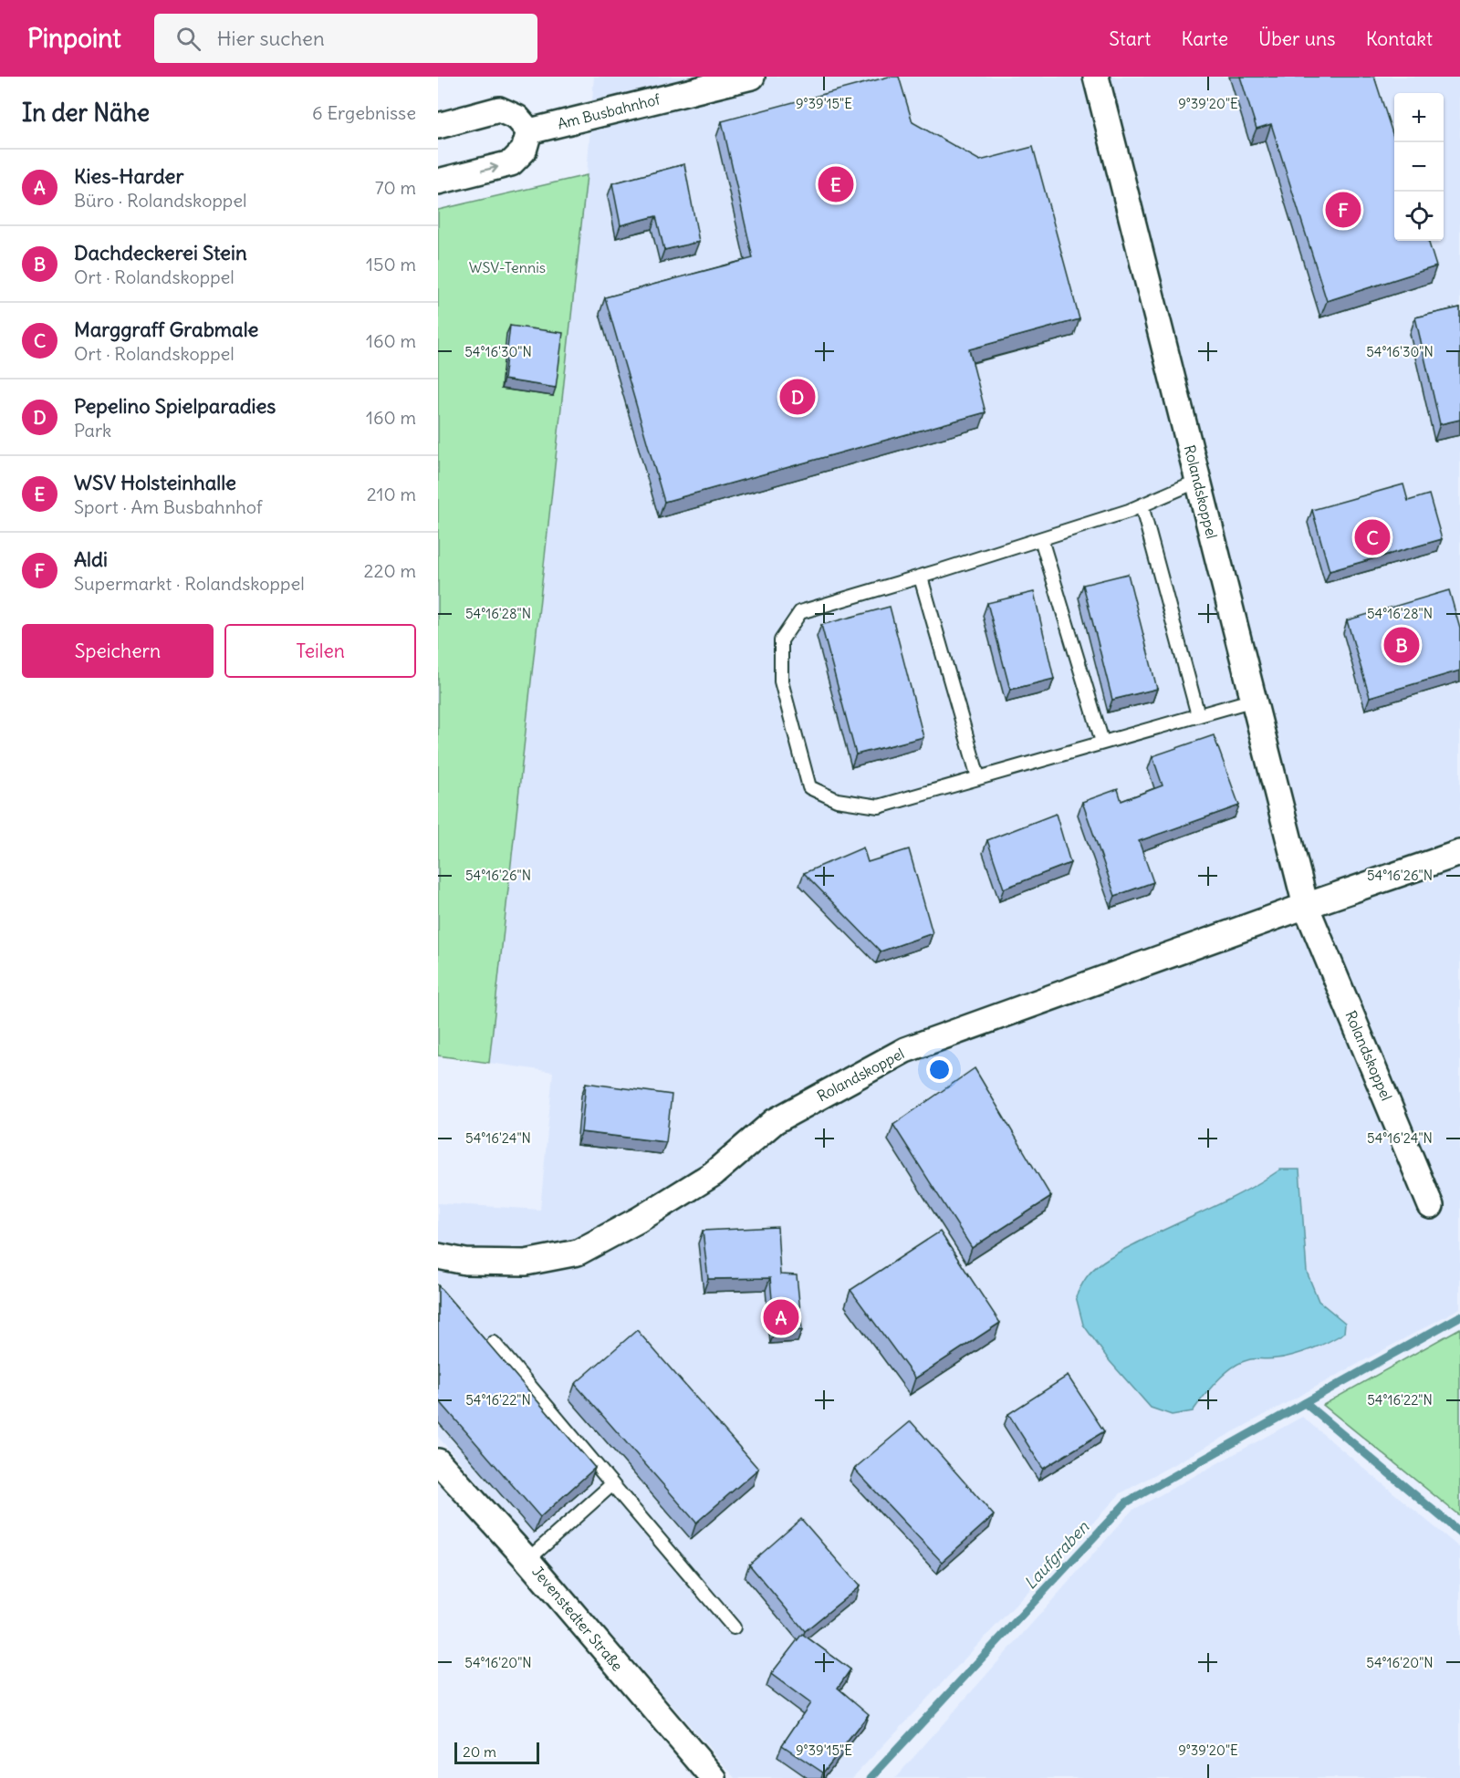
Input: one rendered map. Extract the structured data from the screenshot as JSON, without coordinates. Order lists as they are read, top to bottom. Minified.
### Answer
{"streets":{"street":["Am Busbahnhof","Rolandskoppel","Jevenstedter Straße"]},"water":["Laufgraben"],"parks":["WSV-Tennis"],"scale_bar":"20 m","page":{"header":"Pinpoint","search":"Hier suchen","nav":["Start","Karte","Über uns","Kontakt"],"heading":["In der Nähe","6 Ergebnisse"],"map_buttons":["+","−"],"list":[{"mark":"A","name":"Kies-Harder","note":"Büro · Rolandskoppel","value":"70 m"},{"mark":"B","name":"Dachdeckerei Stein","note":"Ort · Rolandskoppel","value":"150 m"},{"mark":"C","name":"Marggraff Grabmale","note":"Ort · Rolandskoppel","value":"160 m"},{"mark":"D","name":"Pepelino Spielparadies","note":"Park","value":"160 m"},{"mark":"E","name":"WSV Holsteinhalle","note":"Sport · Am Busbahnhof","value":"210 m"},{"mark":"F","name":"Aldi","note":"Supermarkt · Rolandskoppel","value":"220 m"}],"pins":["E","F","D","C","B","A"],"buttons":["Speichern","Teilen"],"scale":"20 m"},"coordinates":["9°39'15\"E","9°39'20\"E","54°16'30\"N","54°16'28\"N","54°16'26\"N","54°16'24\"N","54°16'22\"N","54°16'20\"N"]}
